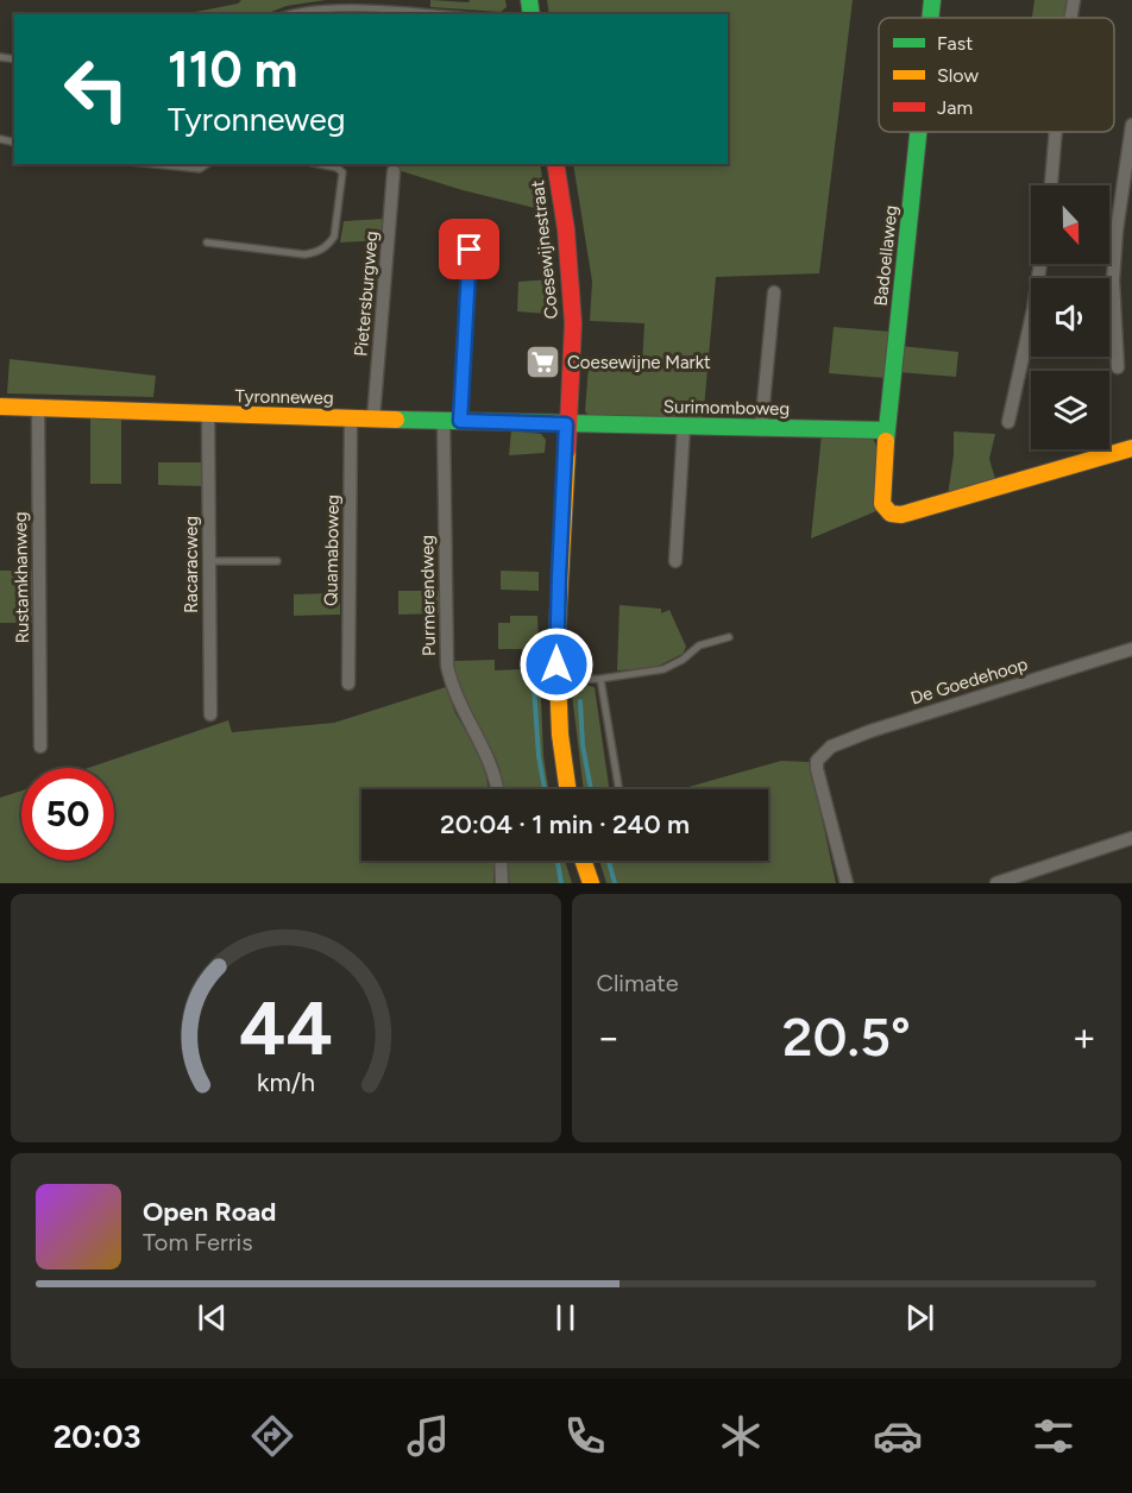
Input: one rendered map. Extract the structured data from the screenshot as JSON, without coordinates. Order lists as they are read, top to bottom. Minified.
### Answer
{"streets":{"street":["Coesewijnestraat","Badoellaweg","Pietersburgweg","Tyronneweg","Surimomboweg","Quamaboweg","Racaracweg","Rustamkhanweg","Purmerendweg","De Goedehoop"]},"crossings":[["Coesewijnestraat","Tyronneweg"],["Coesewijnestraat","Surimomboweg"],["Badoellaweg","Surimomboweg"],["Pietersburgweg","Tyronneweg"],["Tyronneweg","Surimomboweg"],["Tyronneweg","Quamaboweg"],["Tyronneweg","Racaracweg"],["Tyronneweg","Rustamkhanweg"],["Tyronneweg","Purmerendweg"]],"places":{"supermarket":["Coesewijne Markt"]},"legend":["Fast","Slow","Jam"],"north":"bottom","page":{"turn":["110 m","Tyronneweg"],"limit":"50","trip":"20:04 · 1 min · 240 m","tile":"Climate","heat":["−","20.5°","+"],"song":["Open Road","Tom Ferris"],"tabs":"20:03","gauge":["44","km/h"]}}
